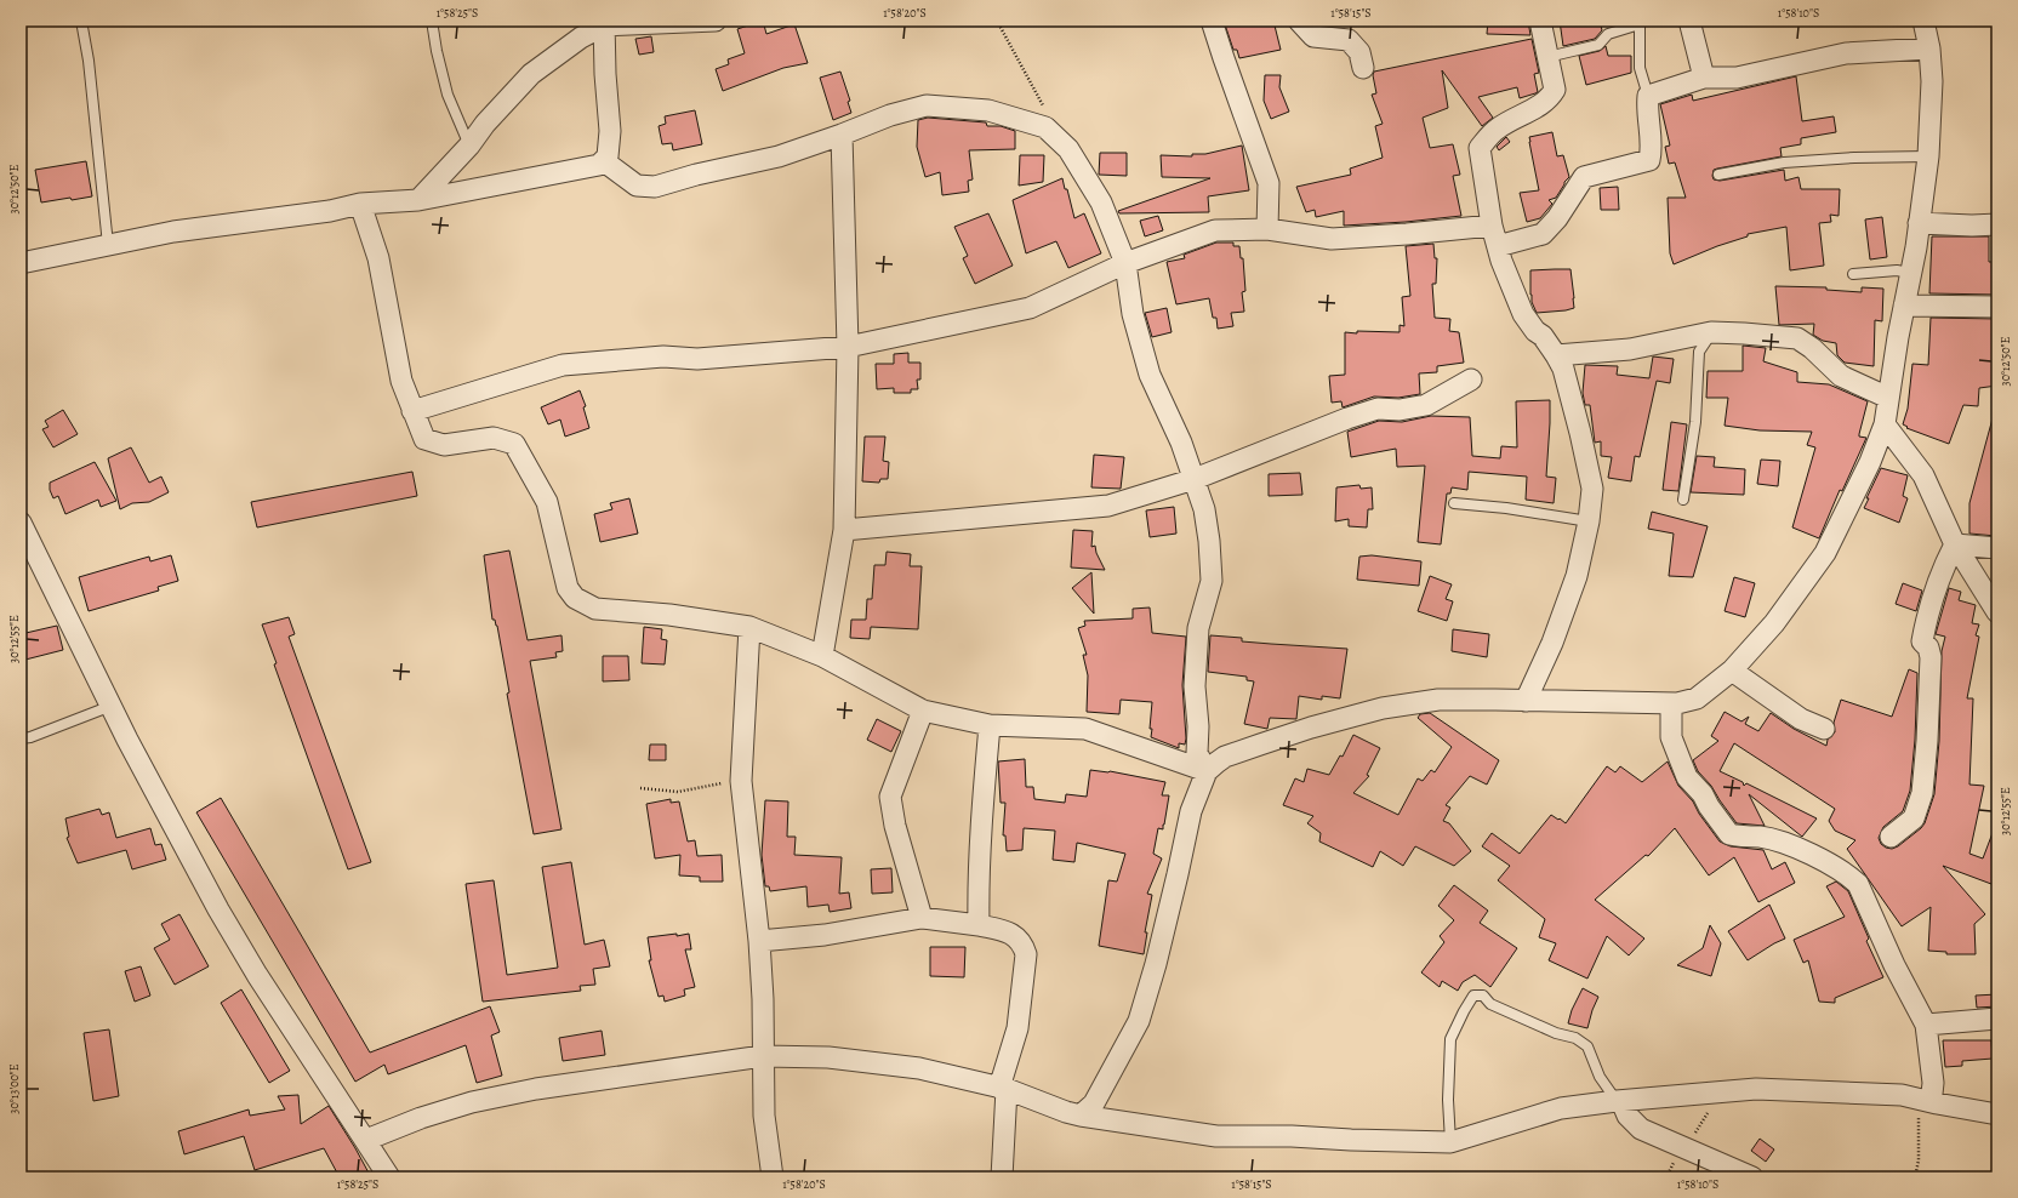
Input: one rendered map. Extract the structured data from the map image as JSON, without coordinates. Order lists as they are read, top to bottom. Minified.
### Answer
{"coordinates":["1°58'25\"S","1°58'20\"S","1°58'15\"S","1°58'10\"S","30°12'50\"E","30°12'55\"E","30°13'00\"E"]}
